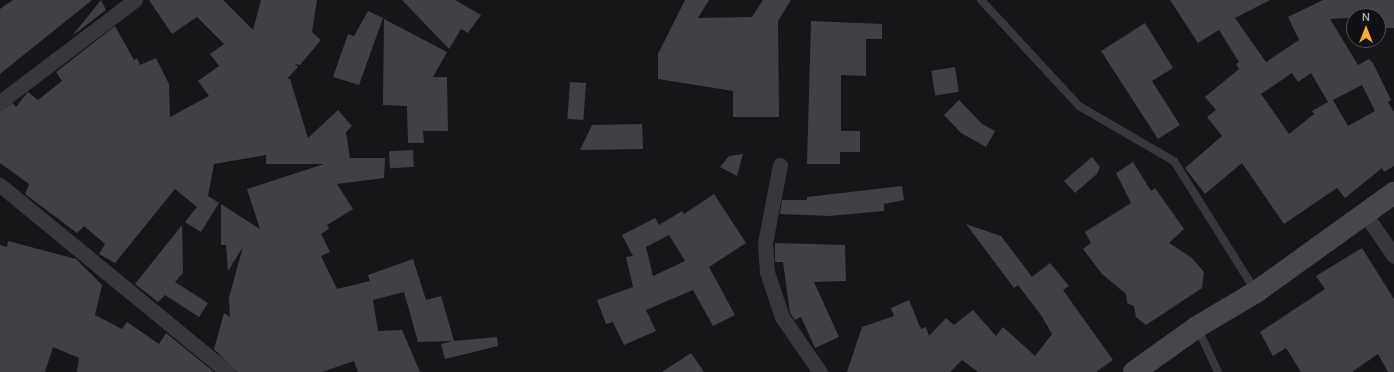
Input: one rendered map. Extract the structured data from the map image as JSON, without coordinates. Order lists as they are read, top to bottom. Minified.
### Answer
{"north":"top"}
